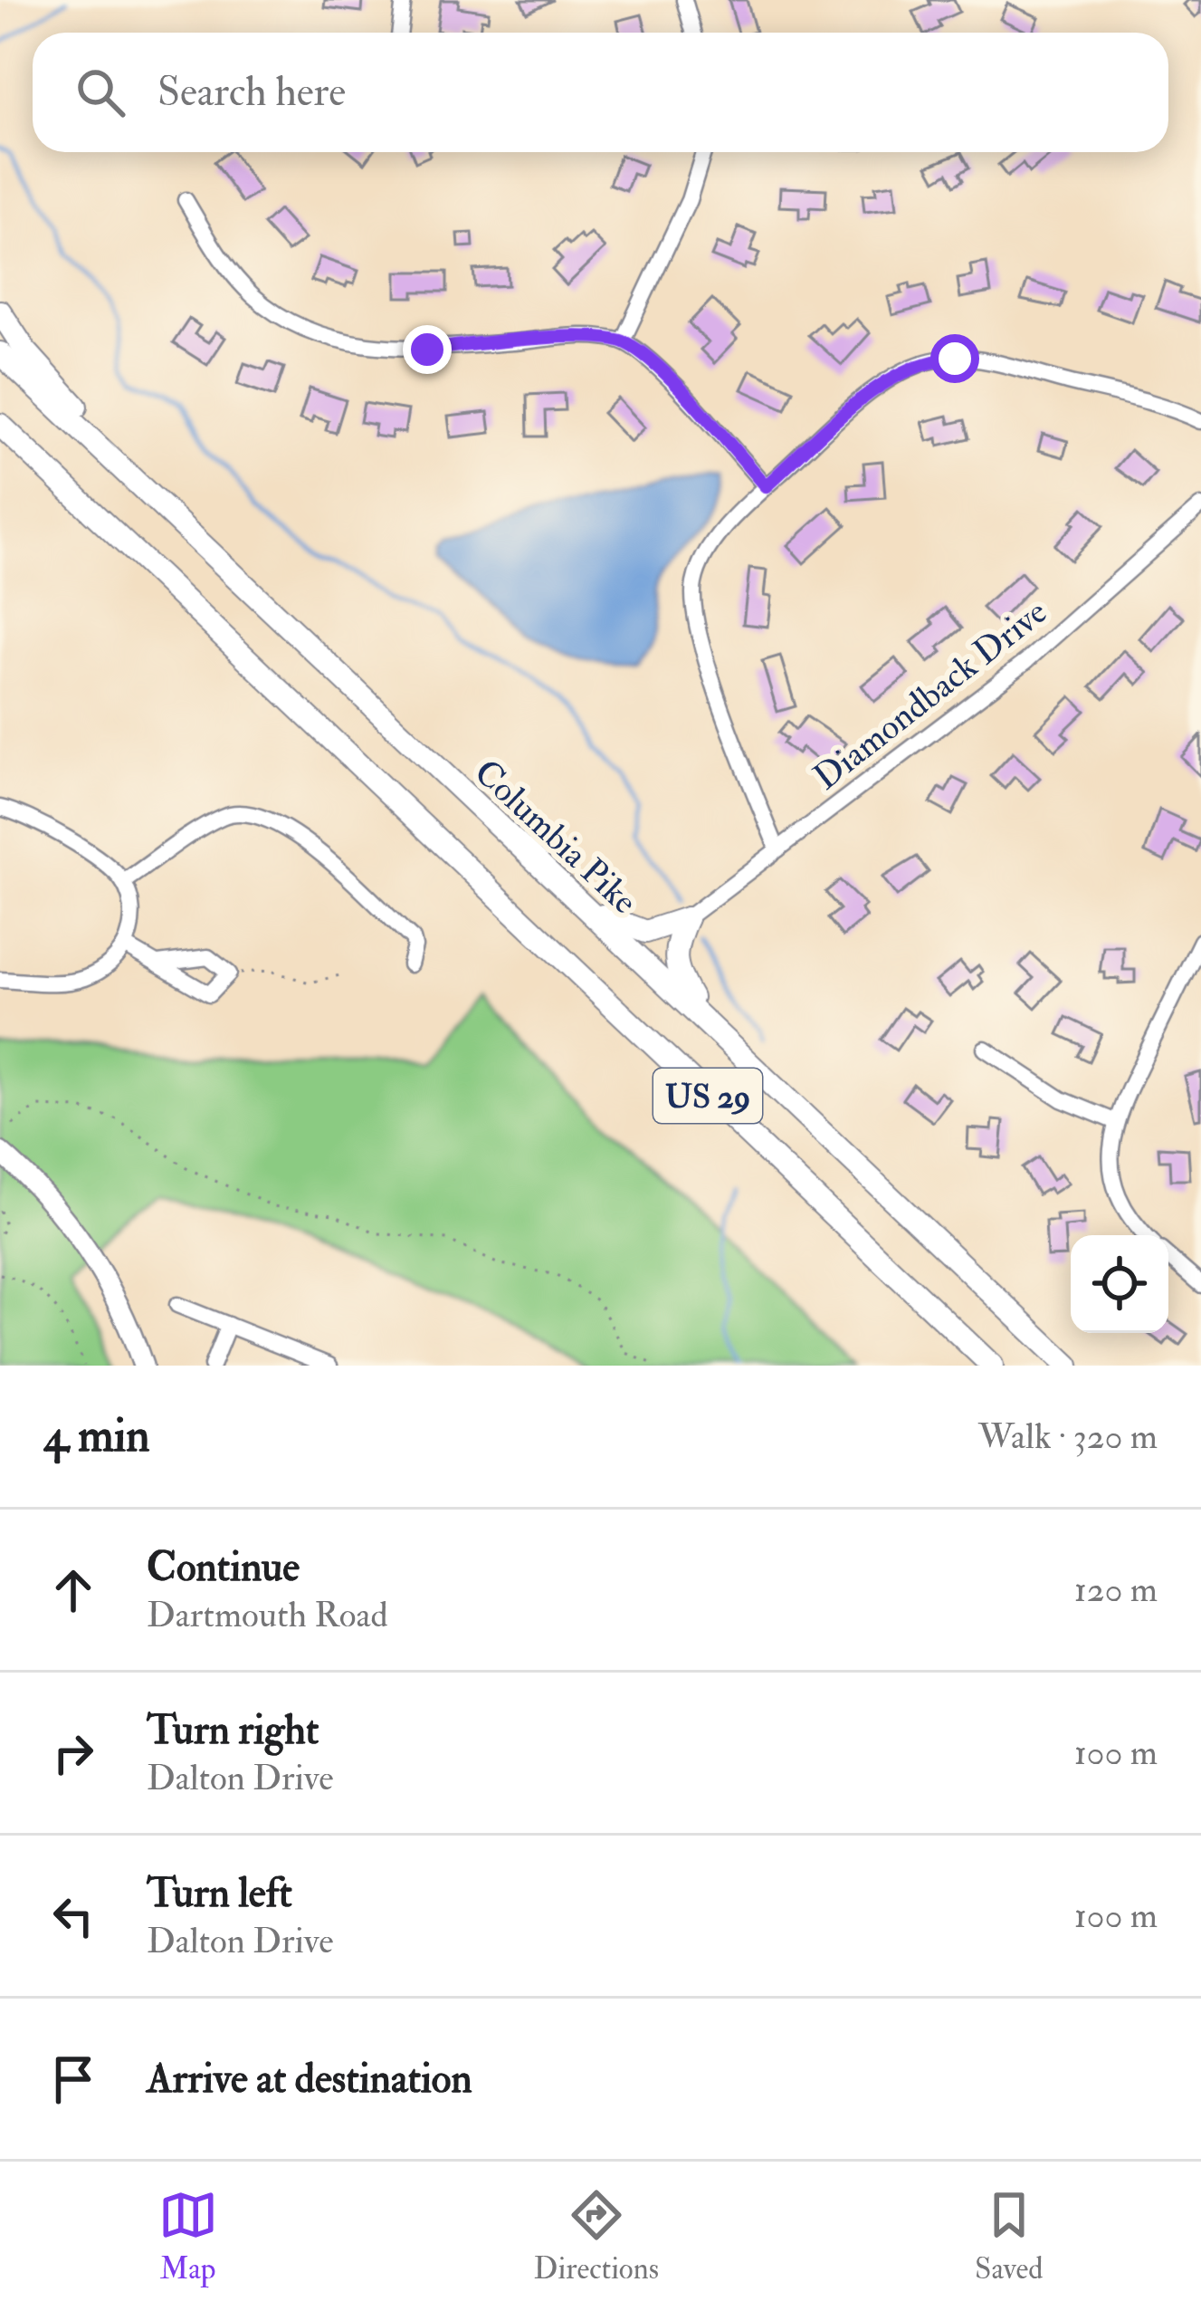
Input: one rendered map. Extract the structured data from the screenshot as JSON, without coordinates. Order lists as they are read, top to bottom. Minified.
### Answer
{"streets":{"highway":["Columbia Pike","US 29"],"street":["Diamondback Drive"]},"page":{"search":"Search here","heading":["4 min","Walk · 320 m"],"list":[["Continue","Dartmouth Road","120 m"],["Turn right","Dalton Drive","100 m"],["Turn left","Dalton Drive","100 m"],"Arrive at destination"],"nav":["Map","Directions","Saved"]}}
